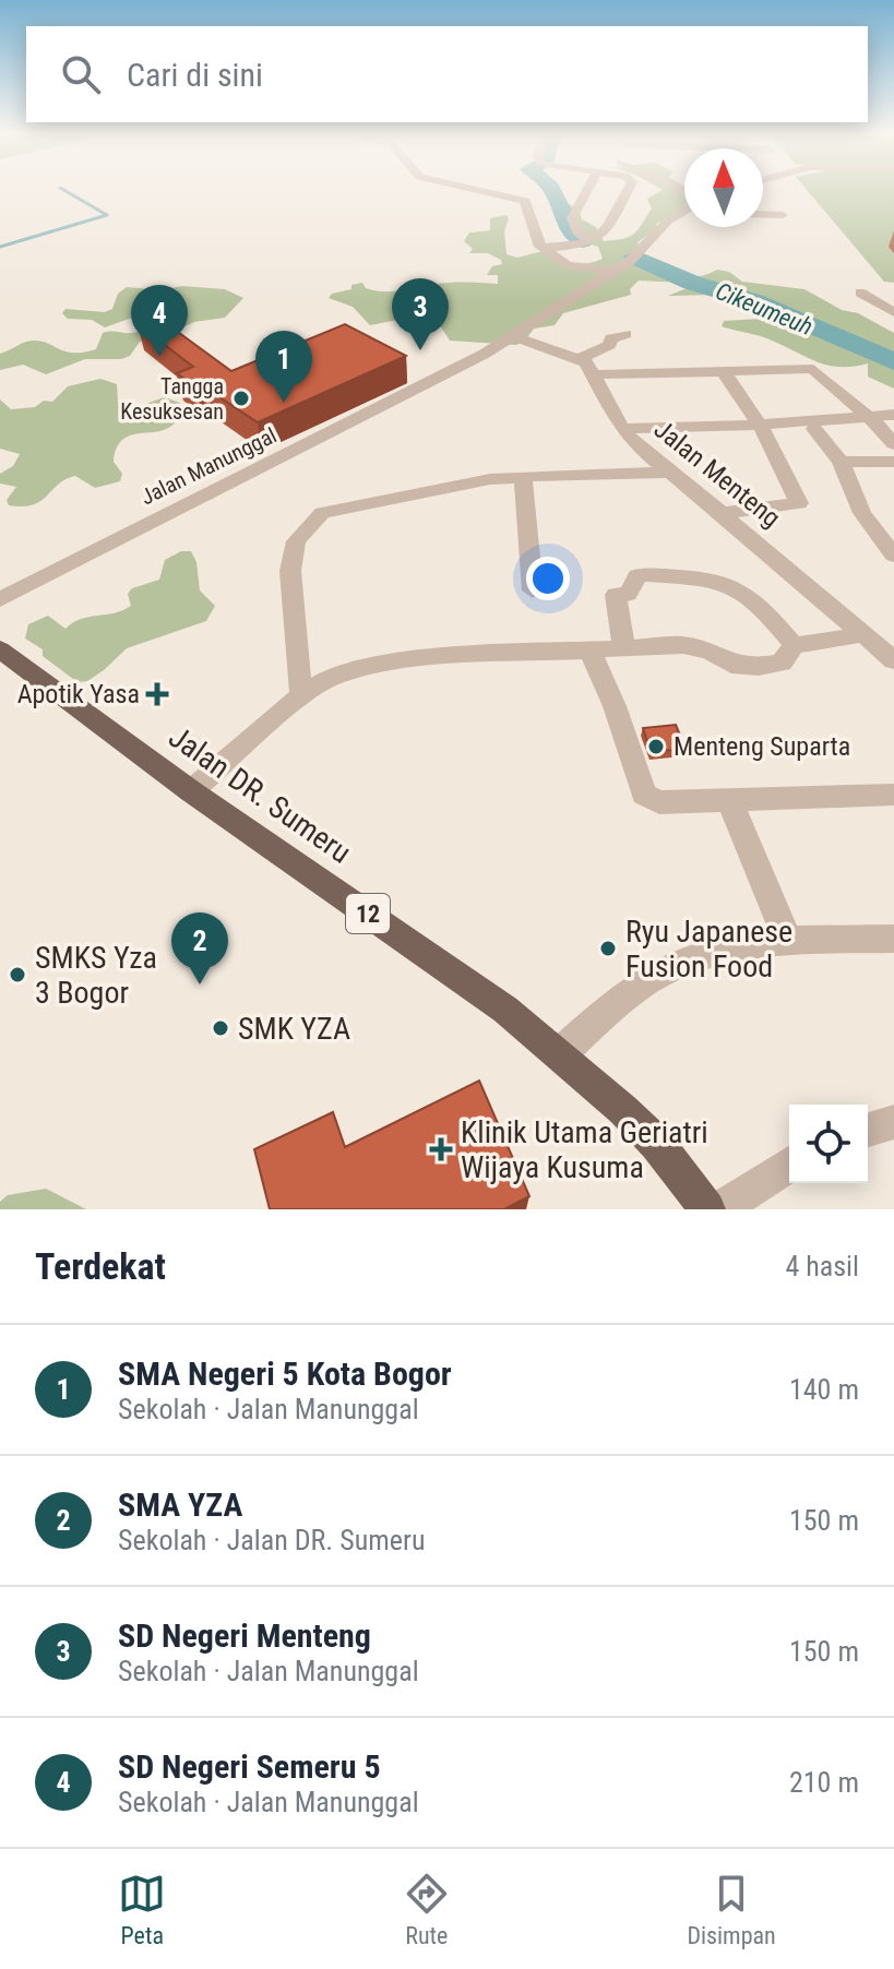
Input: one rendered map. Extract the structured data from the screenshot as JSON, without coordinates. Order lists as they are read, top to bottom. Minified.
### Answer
{"streets":{"main road":["Jalan DR. Sumeru","12"],"street":["Jalan Manunggal","Jalan Menteng"]},"crossings":[["Jalan Manunggal","Jalan Menteng"]],"water":["Cikeumeuh"],"places":{"other":["Tangga Kesuksesan","Menteng Suparta","Ryu Japanese Fusion Food","SMKS Yza 3 Bogor","SMK YZA"],"health":["Apotik Yasa","Klinik Utama Geriatri Wijaya Kusuma"]},"north":"top","page":{"search":"Cari di sini","pins":["3","4","1","2"],"heading":["Terdekat","4 hasil"],"list":[{"mark":"1","name":"SMA Negeri 5 Kota Bogor","note":"Sekolah · Jalan Manunggal","value":"140 m"},{"mark":"2","name":"SMA YZA","note":"Sekolah · Jalan DR. Sumeru","value":"150 m"},{"mark":"3","name":"SD Negeri Menteng","note":"Sekolah · Jalan Manunggal","value":"150 m"},{"mark":"4","name":"SD Negeri Semeru 5","note":"Sekolah · Jalan Manunggal","value":"210 m"}],"nav":["Peta","Rute","Disimpan"]}}
